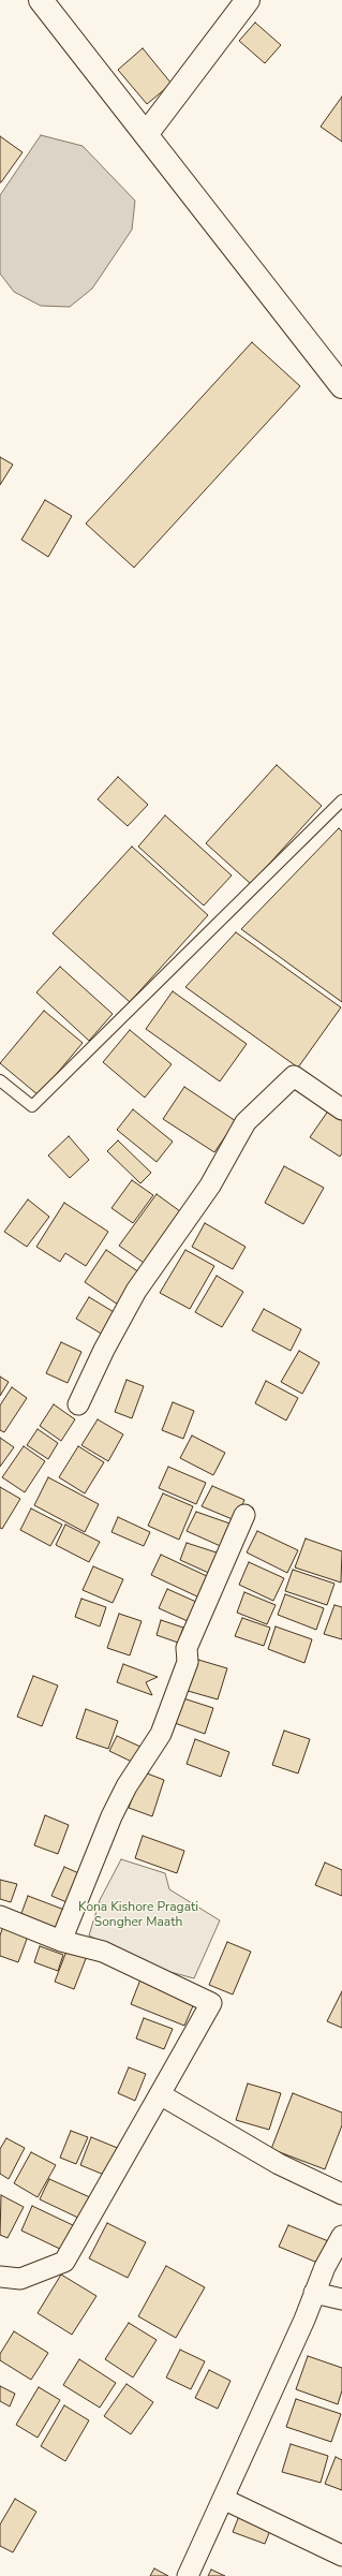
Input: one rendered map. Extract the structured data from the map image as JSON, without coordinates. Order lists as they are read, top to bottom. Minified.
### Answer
{"parks":["Kona Kishore Pragati Songher Maath"]}
